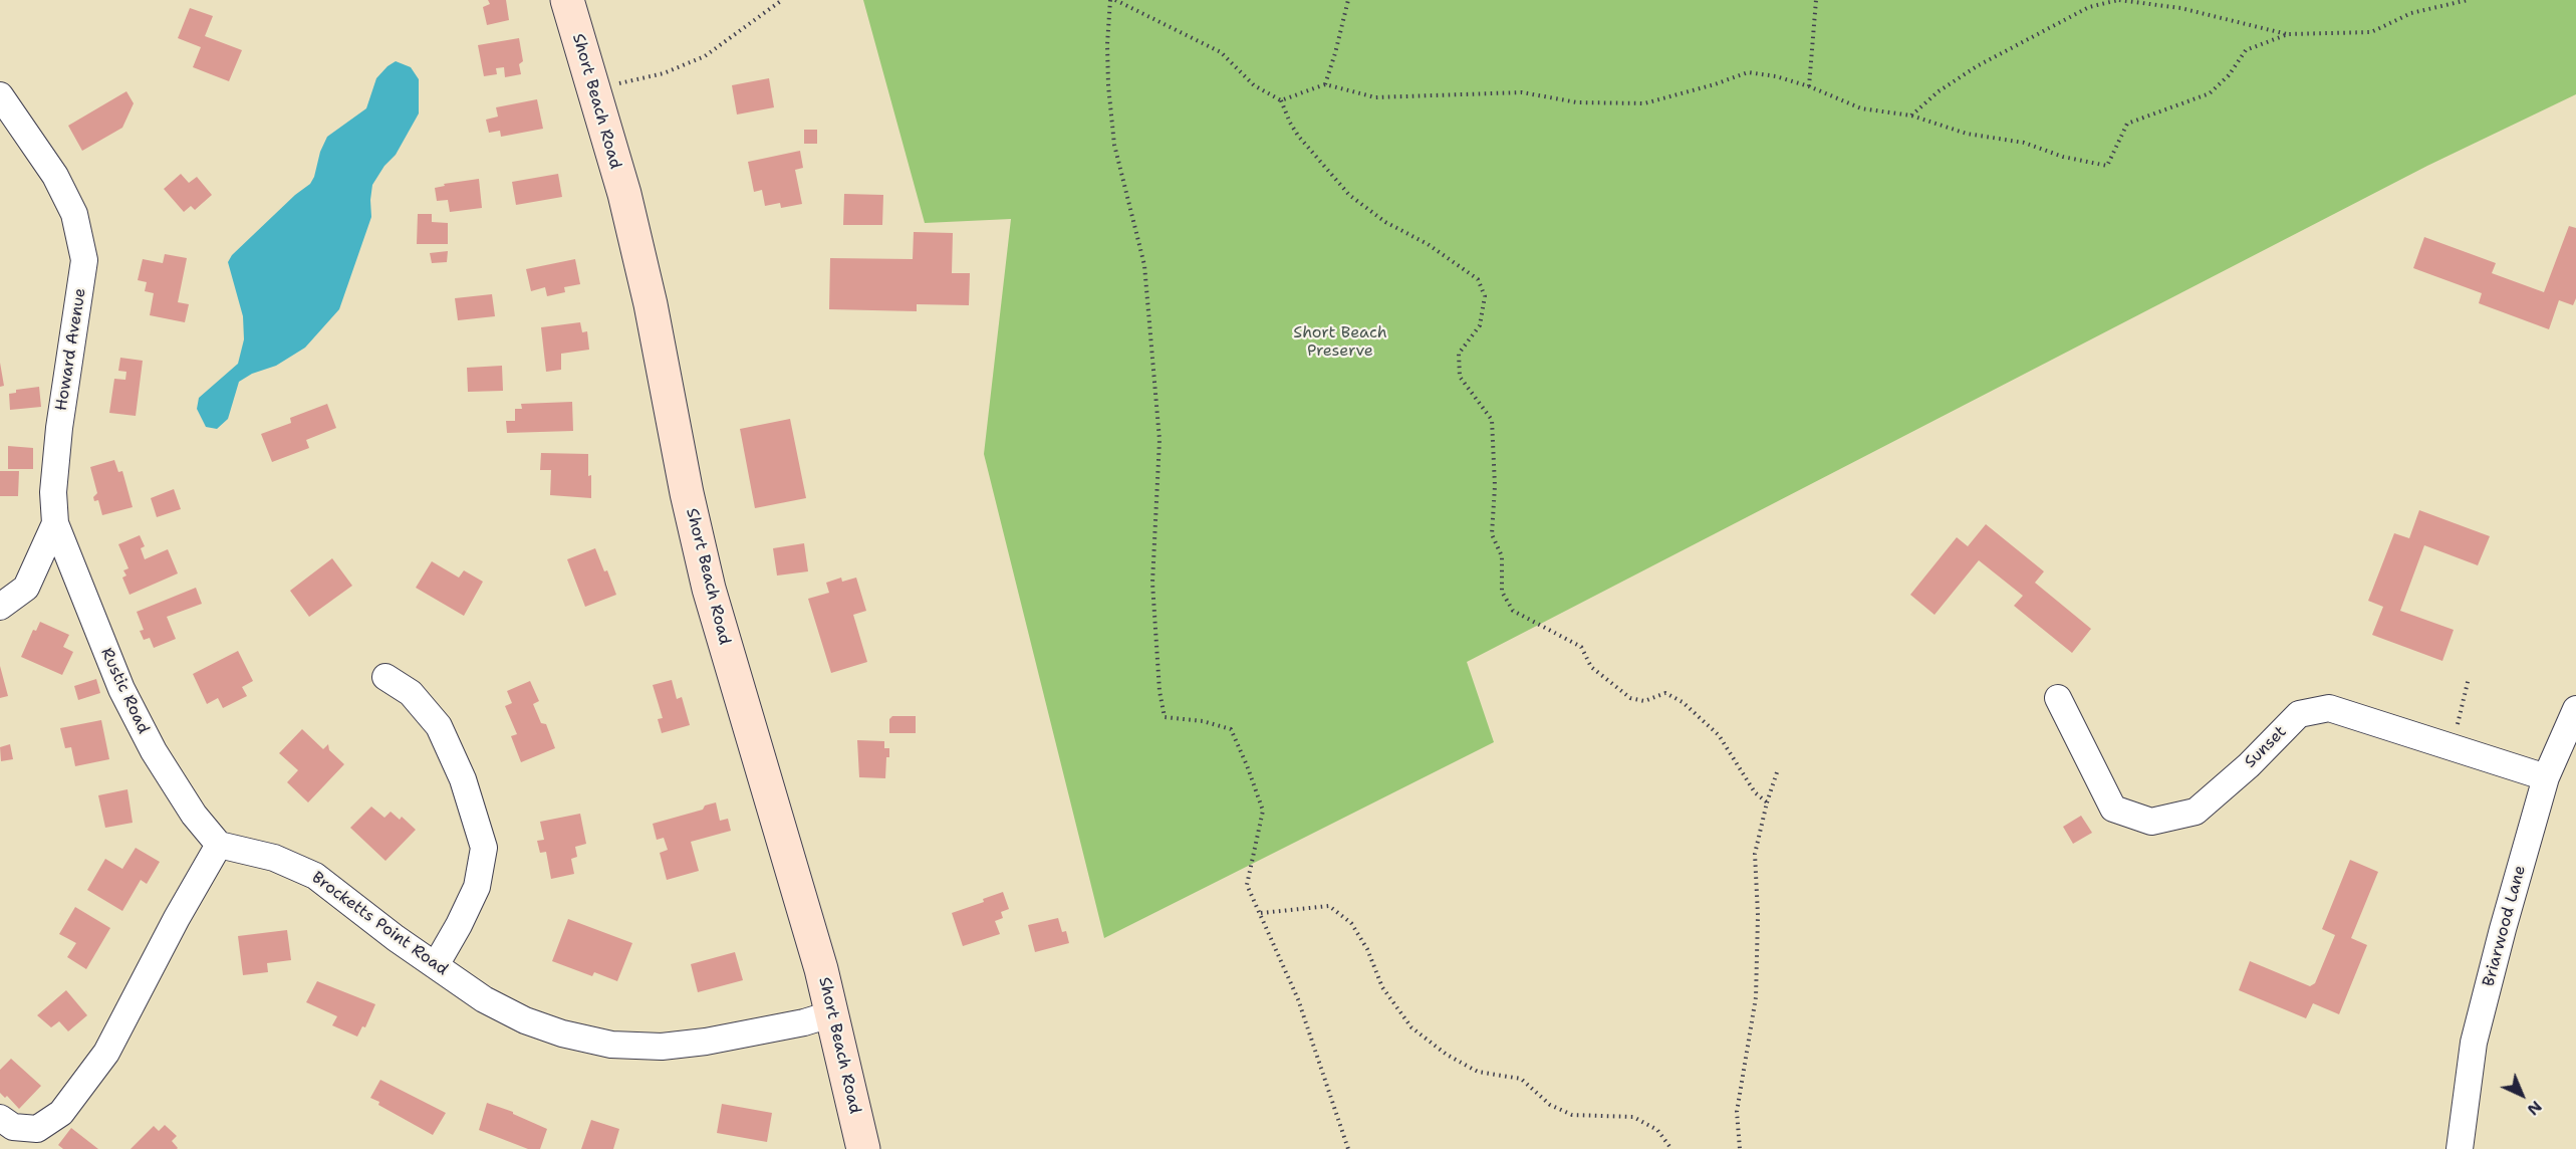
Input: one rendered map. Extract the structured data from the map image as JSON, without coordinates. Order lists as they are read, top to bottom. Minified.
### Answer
{"streets":{"main road":["Short Beach Road"],"street":["Howard Avenue","Rustic Road","Sunset","Brocketts Point Road","Briarwood Lane"]},"crossings":[["Short Beach Road","Brocketts Point Road"],["Howard Avenue","Rustic Road"],["Rustic Road","Brocketts Point Road"],["Sunset","Briarwood Lane"]],"parks":["Short Beach Preserve"],"north":"bottom right"}
